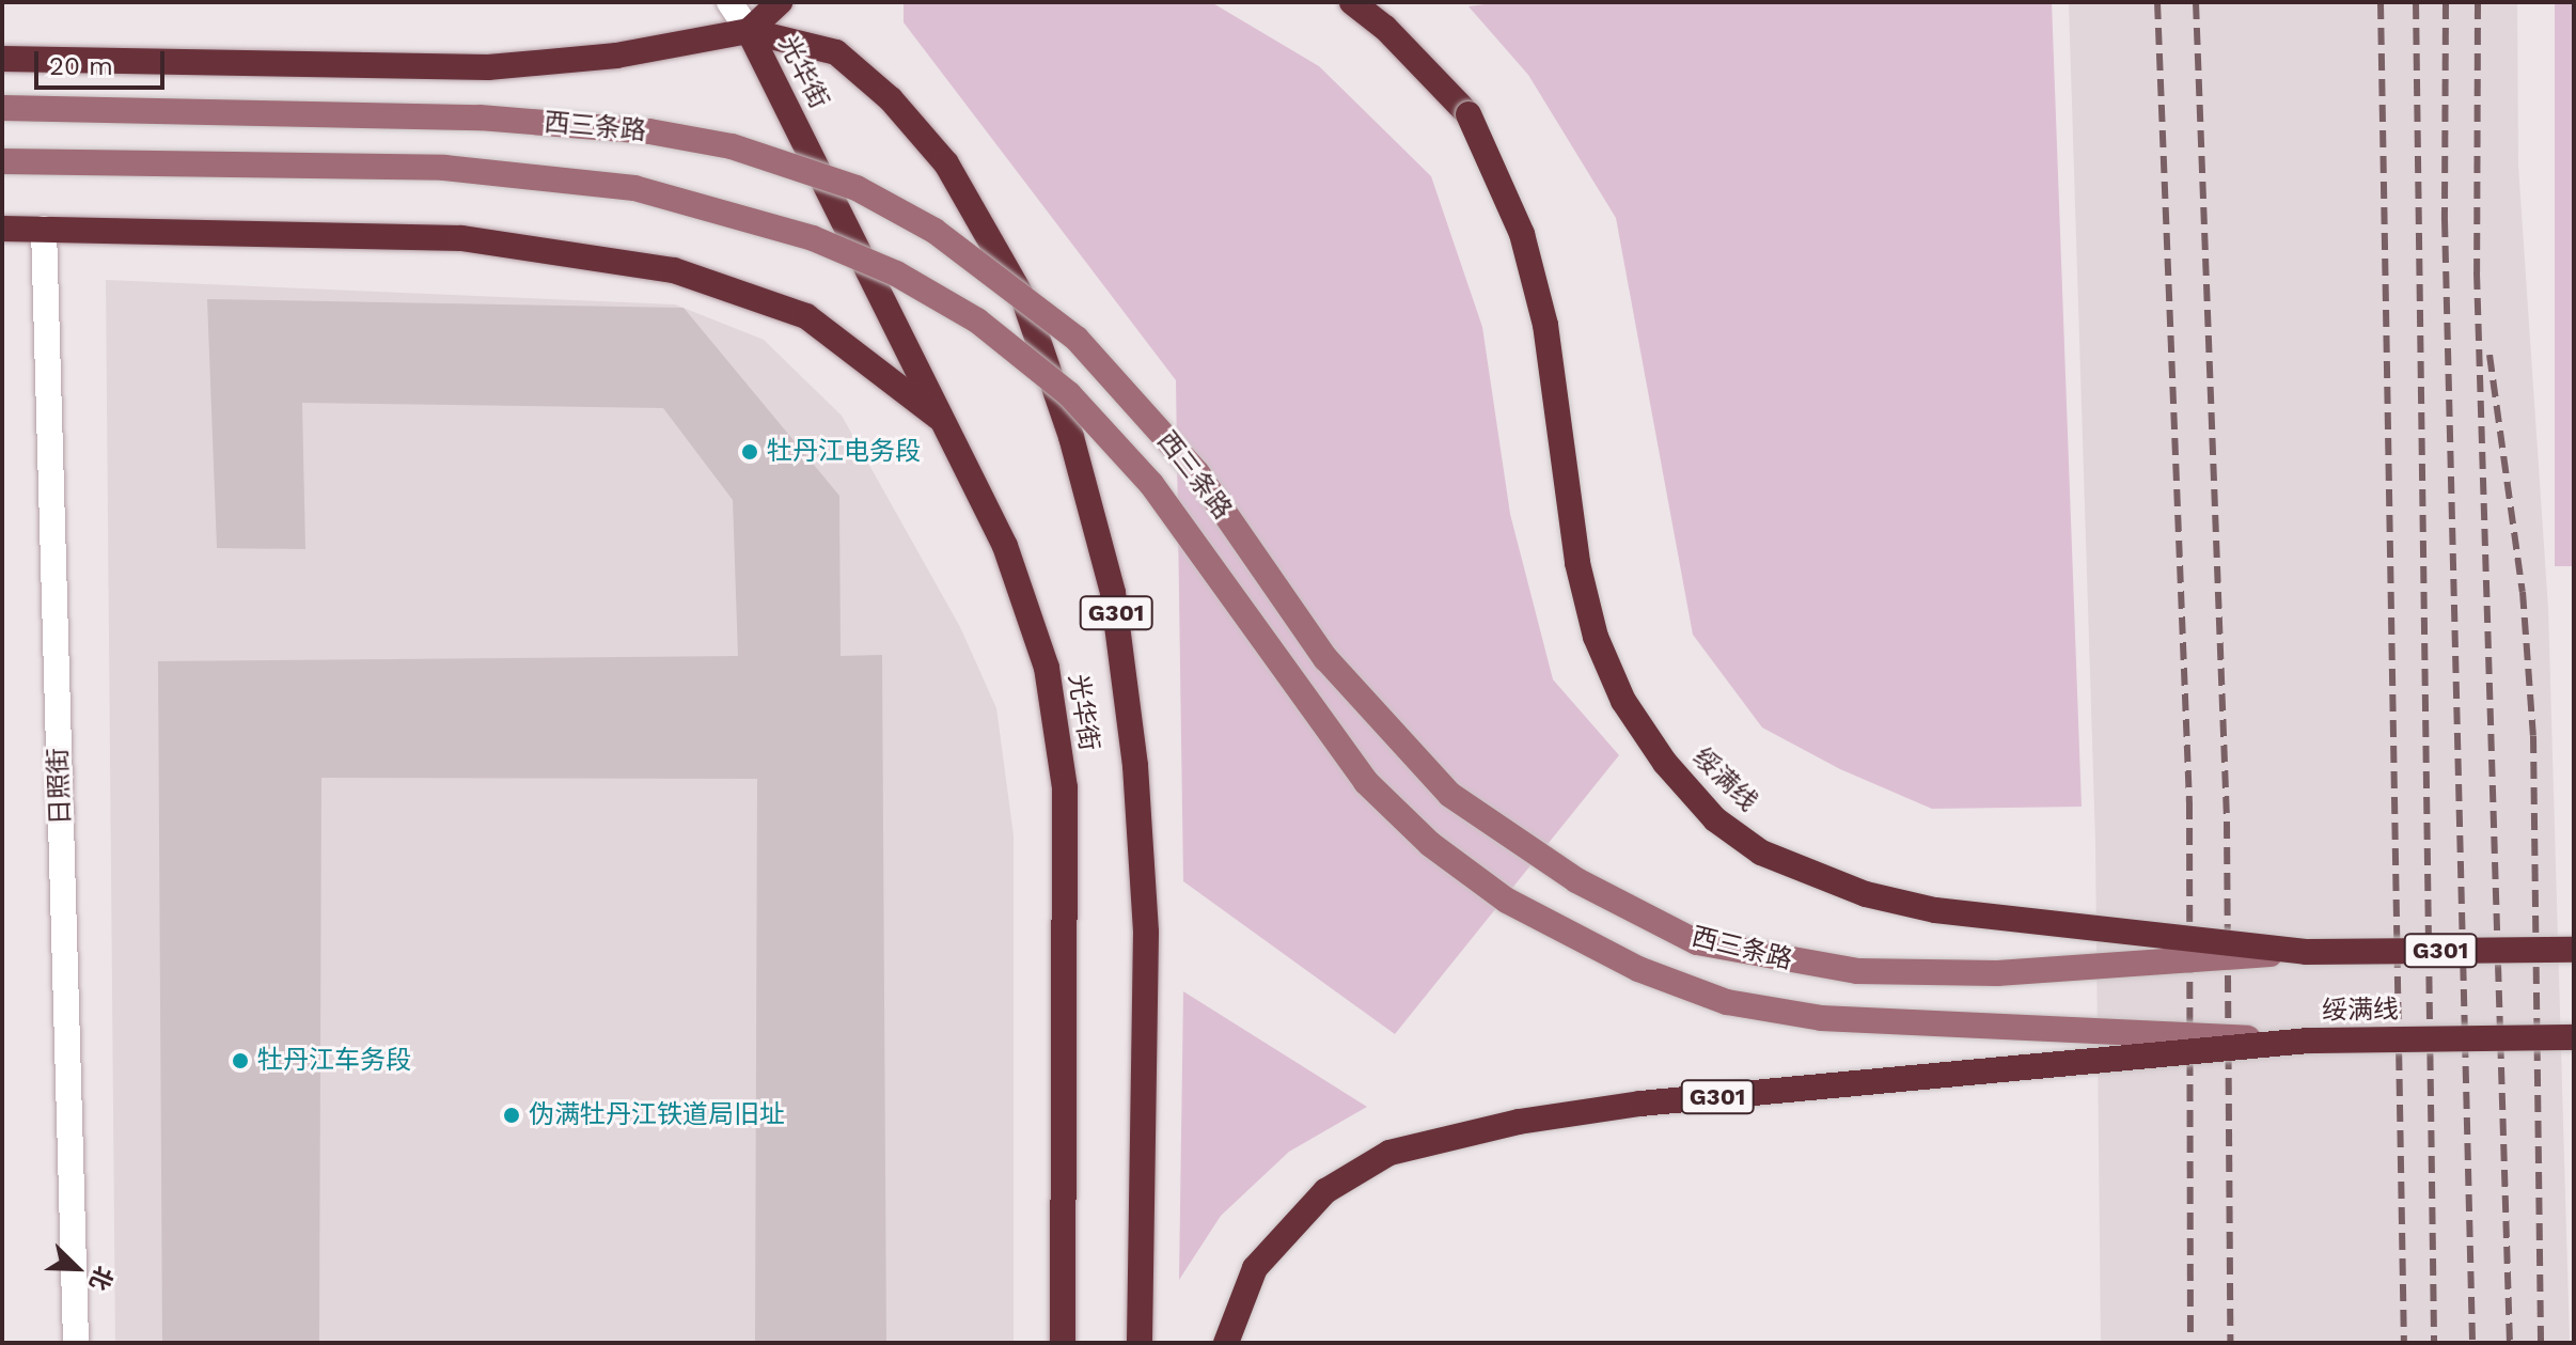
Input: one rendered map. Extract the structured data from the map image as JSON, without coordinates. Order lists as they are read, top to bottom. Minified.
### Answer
{"streets":{"highway":["光华街","G301","绥满线"],"main road":["西三条路"],"street":["日照街"]},"crossings":[["西三条路","绥满线"]],"places":["牡丹江电务段","牡丹江车务段","伪满牡丹江铁道局旧址"],"scale_bar":"20 m","north":"bottom right"}
